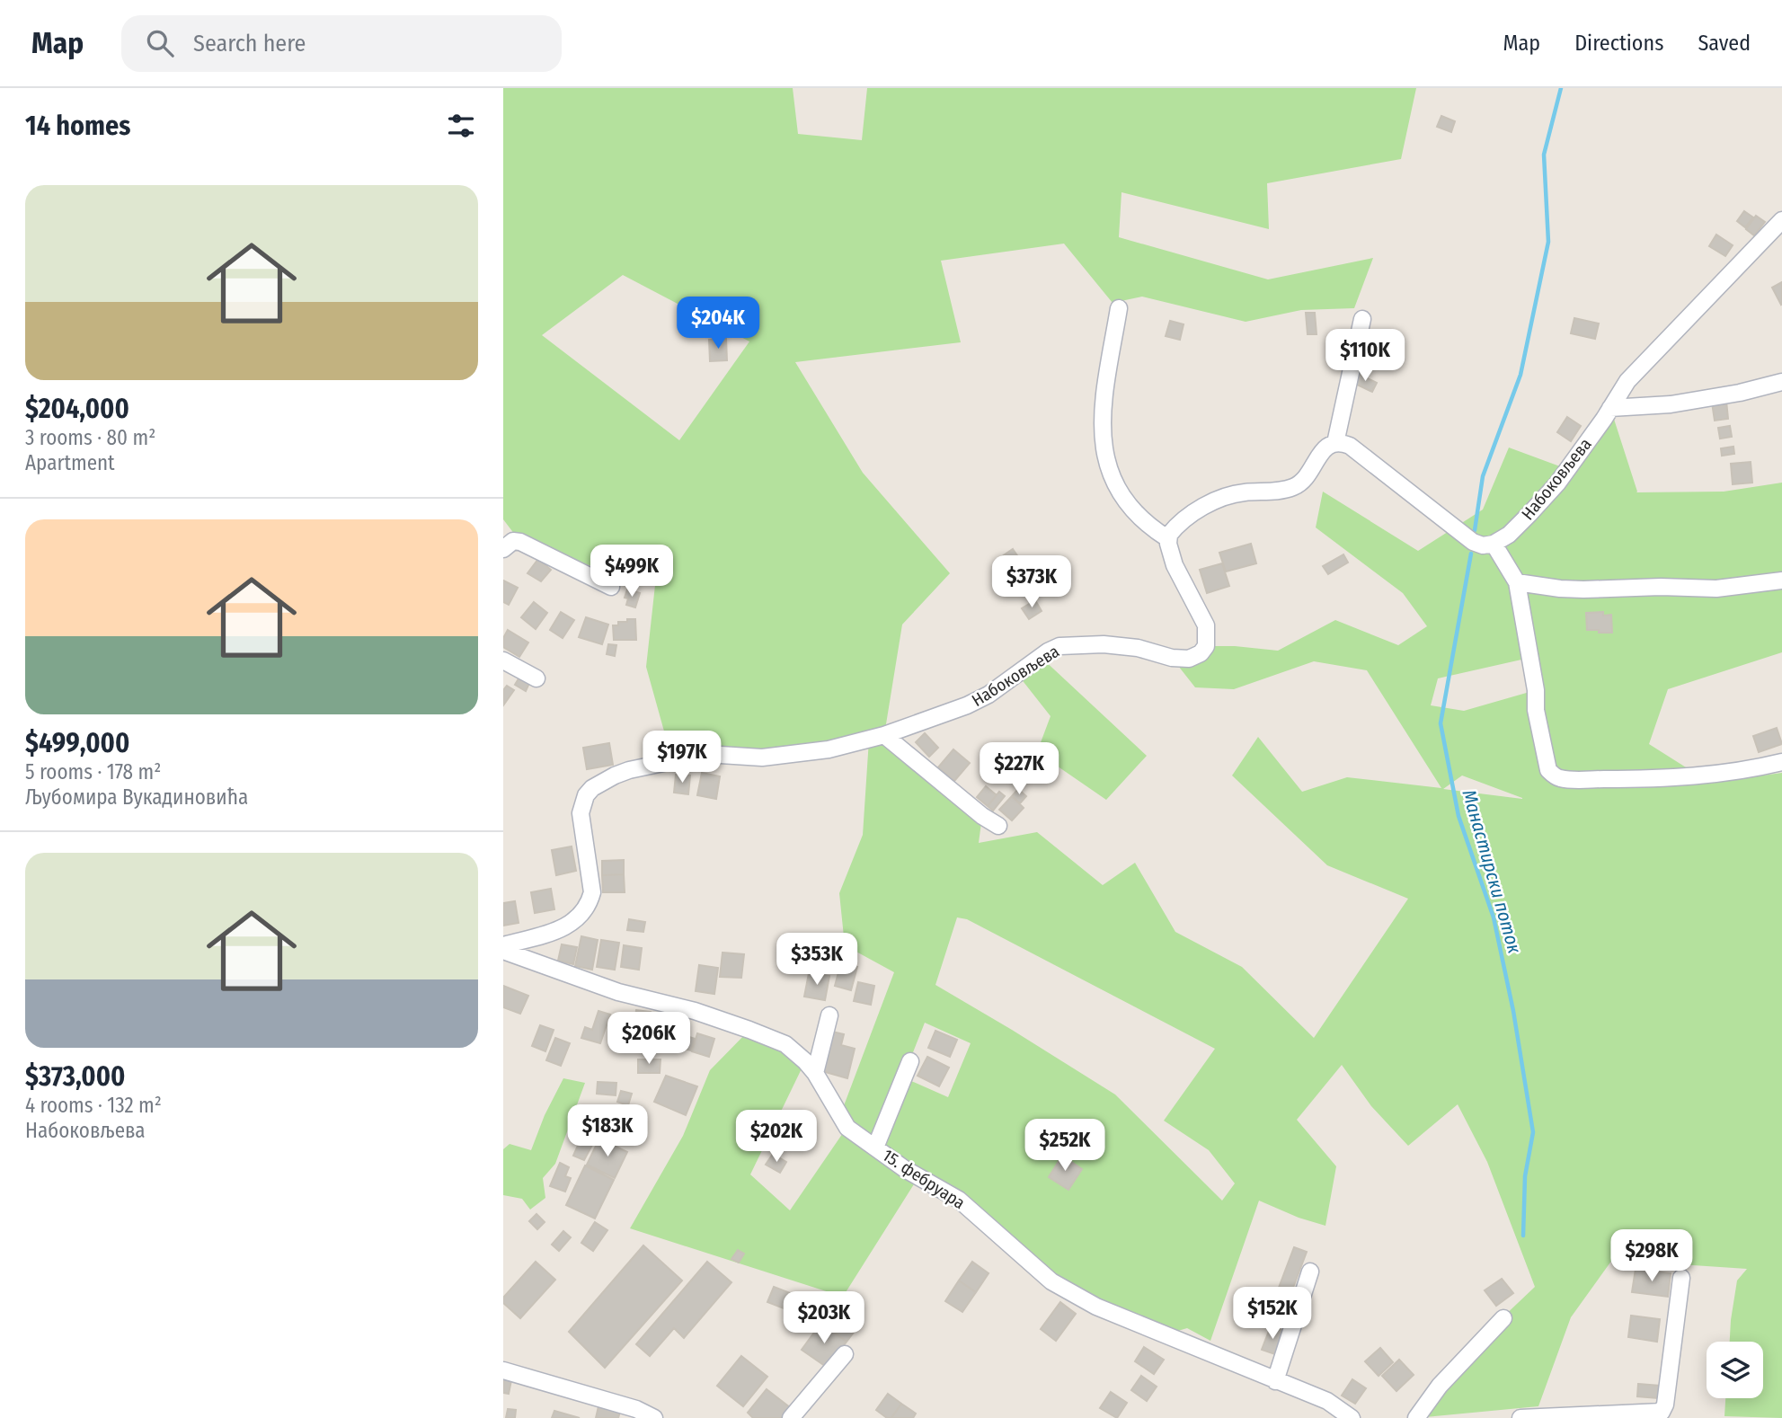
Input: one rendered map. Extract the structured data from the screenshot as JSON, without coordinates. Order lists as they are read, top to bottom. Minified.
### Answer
{"streets":{"street":["Набоковљева","15. фебруара"]},"water":["Манастирски поток"],"page":{"header":"Map","search":"Search here","nav":["Map","Directions","Saved"],"heading":"14 homes","list":[{"name":"$204,000","note":"3 rooms · 80 m² · Apartment"},{"name":"$499,000","note":"5 rooms · 178 m² · Љубомира Вукадиновића"},{"name":"$373,000","note":"4 rooms · 132 m² · Набоковљева"}],"price":["$204K","$110K","$499K","$373K","$197K","$227K","$353K","$206K","$183K","$202K","$252K","$298K","$152K","$203K"]}}
